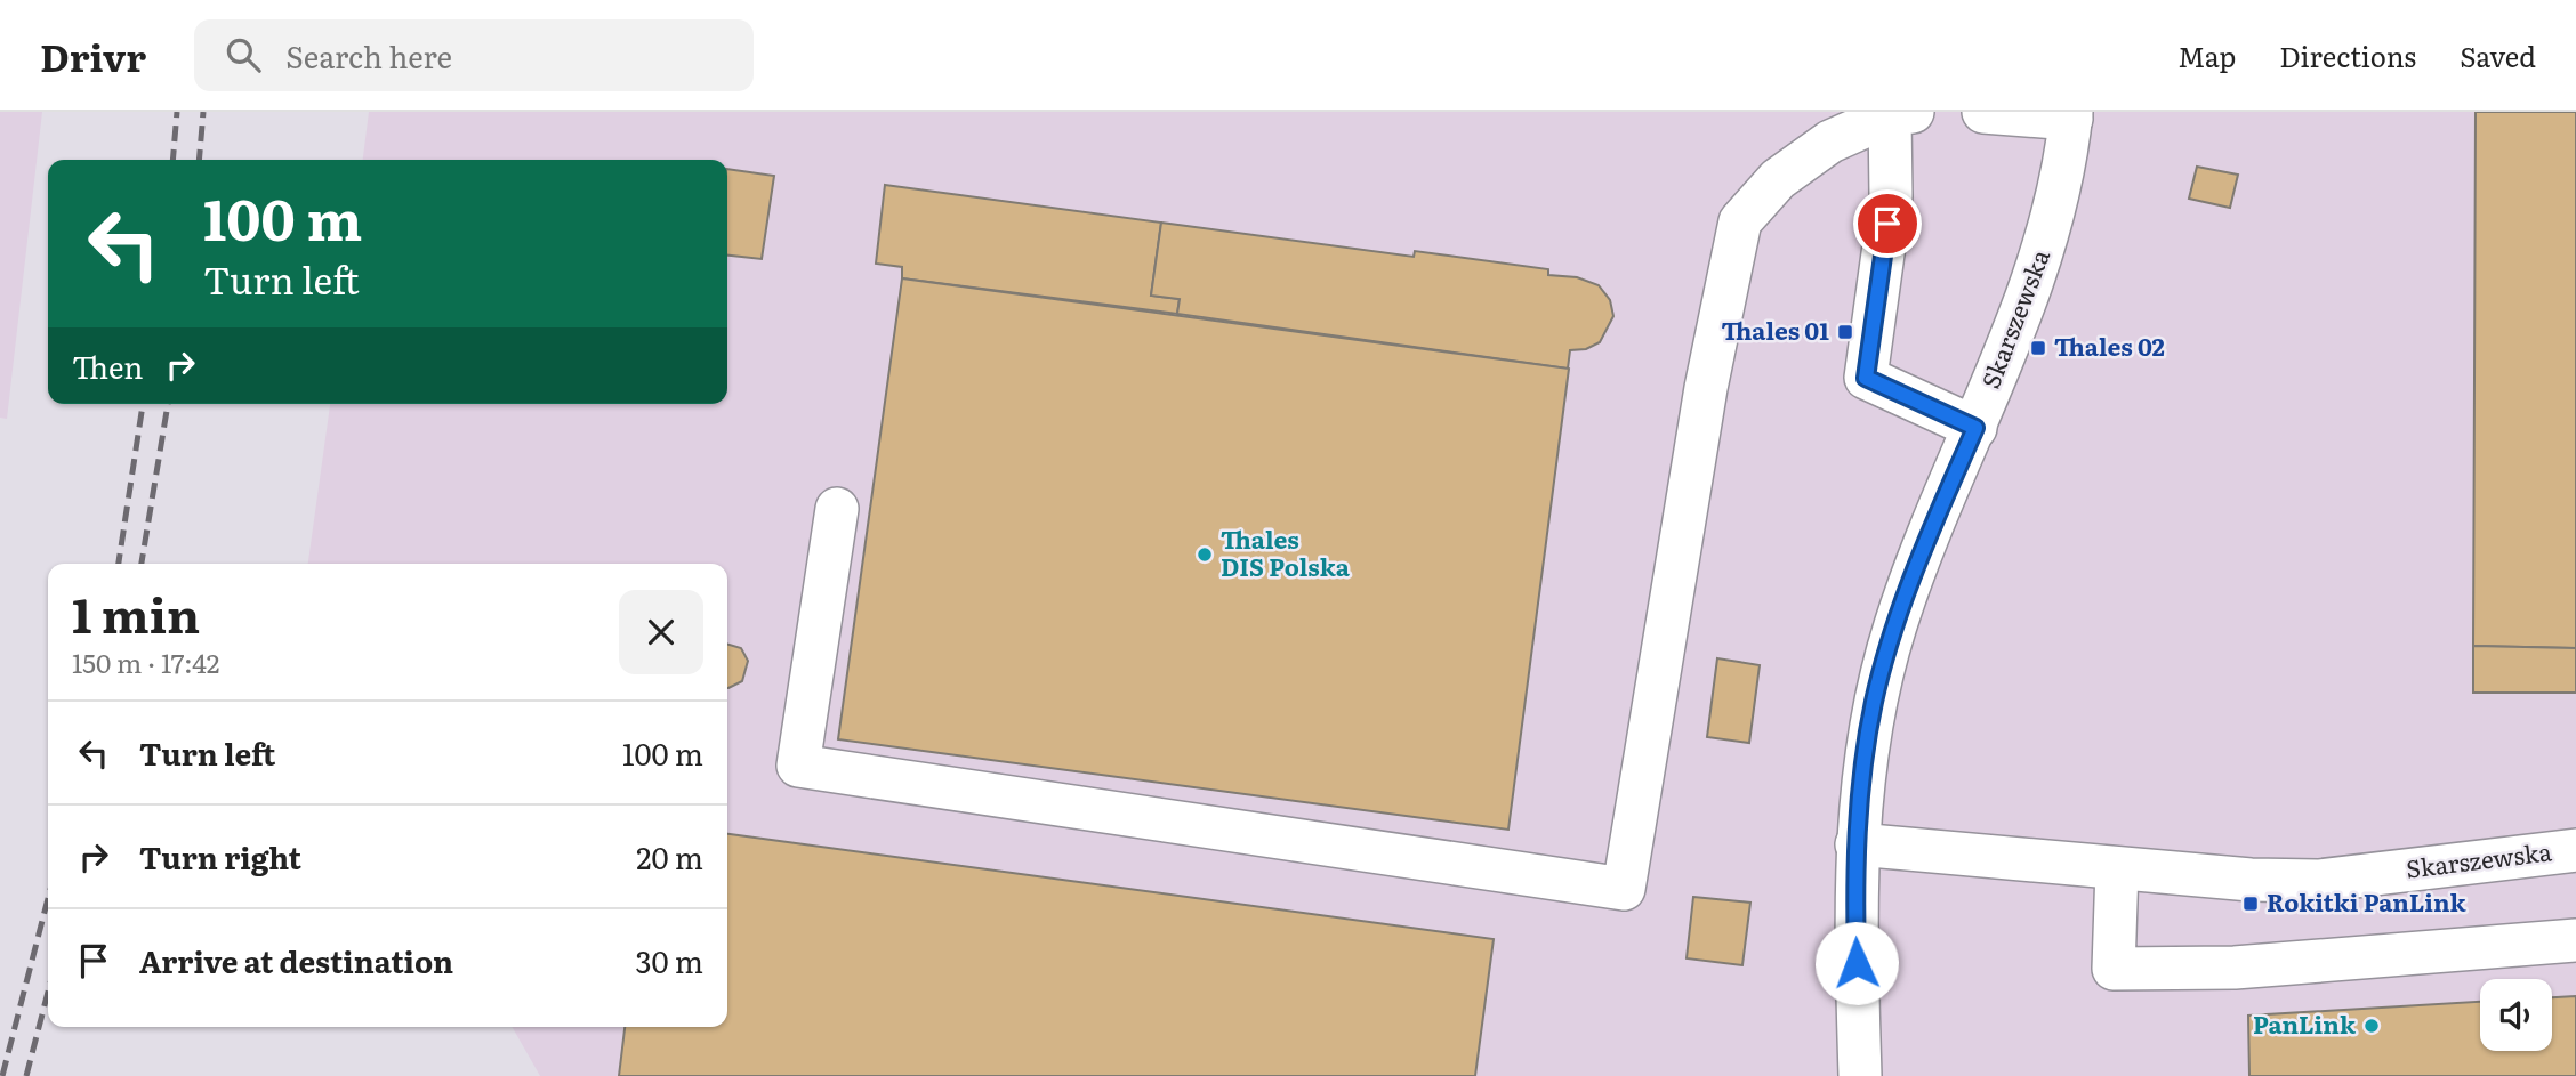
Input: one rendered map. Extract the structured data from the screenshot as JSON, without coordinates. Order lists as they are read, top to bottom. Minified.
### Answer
{"streets":{"street":["Skarszewska"]},"places":{"transit":["Thales 01","Thales 02","Rokitki PanLink"],"other":["Thales DIS Polska","PanLink"]},"page":{"header":"Drivr","search":"Search here","nav":["Map","Directions","Saved"],"turn":["100 m","Turn left"],"then":"Then","heading":["1 min","150 m · 17:42"],"list":[{"name":"Turn left","value":"100 m"},{"name":"Turn right","value":"20 m"},{"name":"Arrive at destination","value":"30 m"}]}}
